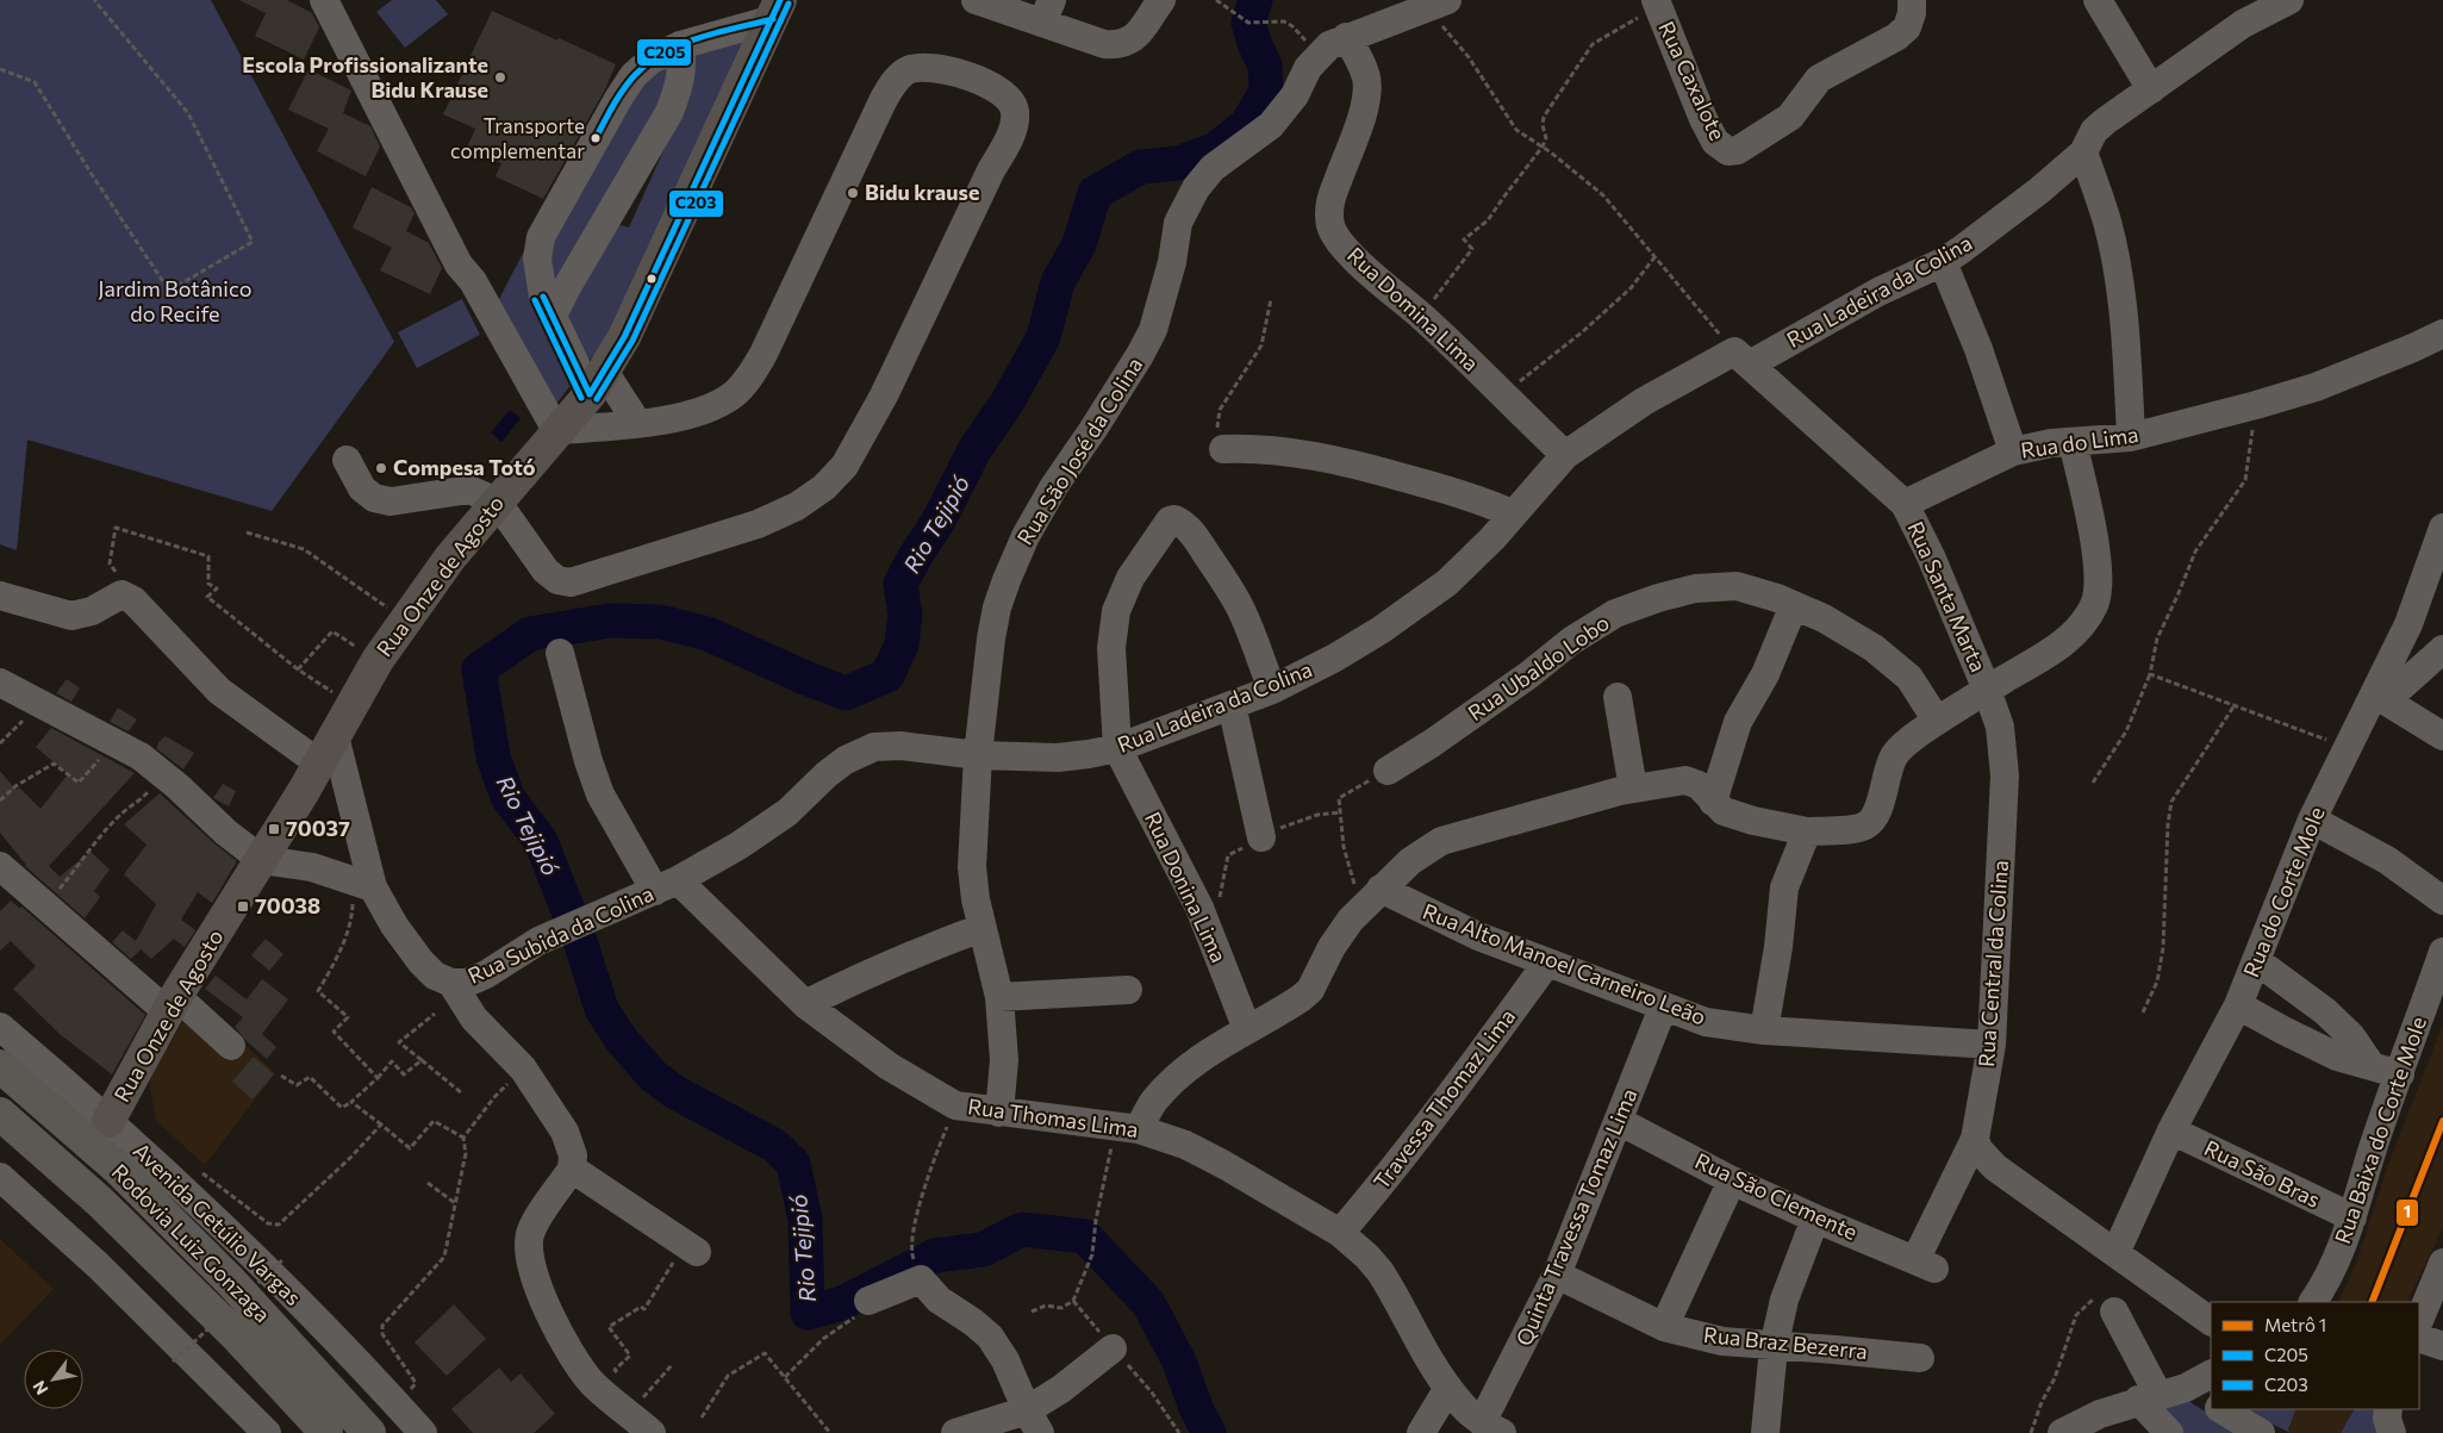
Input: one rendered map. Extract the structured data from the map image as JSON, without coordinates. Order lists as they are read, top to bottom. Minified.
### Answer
{"streets":{"highway":["Rodovia Luiz Gonzaga"],"main road":["Rua Onze de Agosto"],"street":["Rua Caxalote","Rua Ladeira da Colina","Rua Domina Lima","Rua do Lima","Rua São José da Colina","Rua Santa Marta","Rua Ubaldo Lobo","Rua Donina Lima","Rua do Corte Mole","Rua Subida da Colina","Rua Central da Colina","Rua Alto Manoel Carneiro Leão","Travessa Thomaz Lima","Rua Thomas Lima","Rua Baixa do Corte Mole","Rua São Bras","Rua São Clemente","Quinta Travessa Tomaz Lima","Avenida Getúlio Vargas","Rua Braz Bezerra"]},"crossings":[["Rua Ladeira da Colina","Rua Domina Lima"],["Rua Ladeira da Colina","Rua São José da Colina"],["Rua Ladeira da Colina","Rua Donina Lima"],["Rua Ladeira da Colina","Rua Subida da Colina"],["Rua Domina Lima","Rua São José da Colina"],["Rua do Lima","Rua Santa Marta"],["Rua São José da Colina","Rua Subida da Colina"],["Rua São José da Colina","Rua Thomas Lima"],["Rua Onze de Agosto","Rua Subida da Colina"],["Rua Onze de Agosto","Avenida Getúlio Vargas"],["Rua Santa Marta","Rua Central da Colina"],["Rua do Corte Mole","Rua São Bras"],["Rua Subida da Colina","Rua Thomas Lima"],["Rua Central da Colina","Rua Alto Manoel Carneiro Leão"],["Rua Central da Colina","Rua São Clemente"],["Rua Alto Manoel Carneiro Leão","Travessa Thomaz Lima"],["Rua Alto Manoel Carneiro Leão","Quinta Travessa Tomaz Lima"],["Travessa Thomaz Lima","Rua Thomas Lima"],["Rua Thomas Lima","Quinta Travessa Tomaz Lima"],["Rua Baixa do Corte Mole","Rua São Bras"],["Rua São Clemente","Quinta Travessa Tomaz Lima"],["Quinta Travessa Tomaz Lima","Rua Braz Bezerra"]],"water":["Rio Tejipió"],"parks":["Jardim Botânico do Recife"],"places":{"other":["Escola Profissionalizante Bidu Krause","Transporte complementar","Bidu krause","Compesa Totó"],"transit":["70037","70038"]},"lines":["transit line C205","transit line C203","metro line 1"],"legend":["Metrô 1","C205","C203"],"north":"bottom left"}
